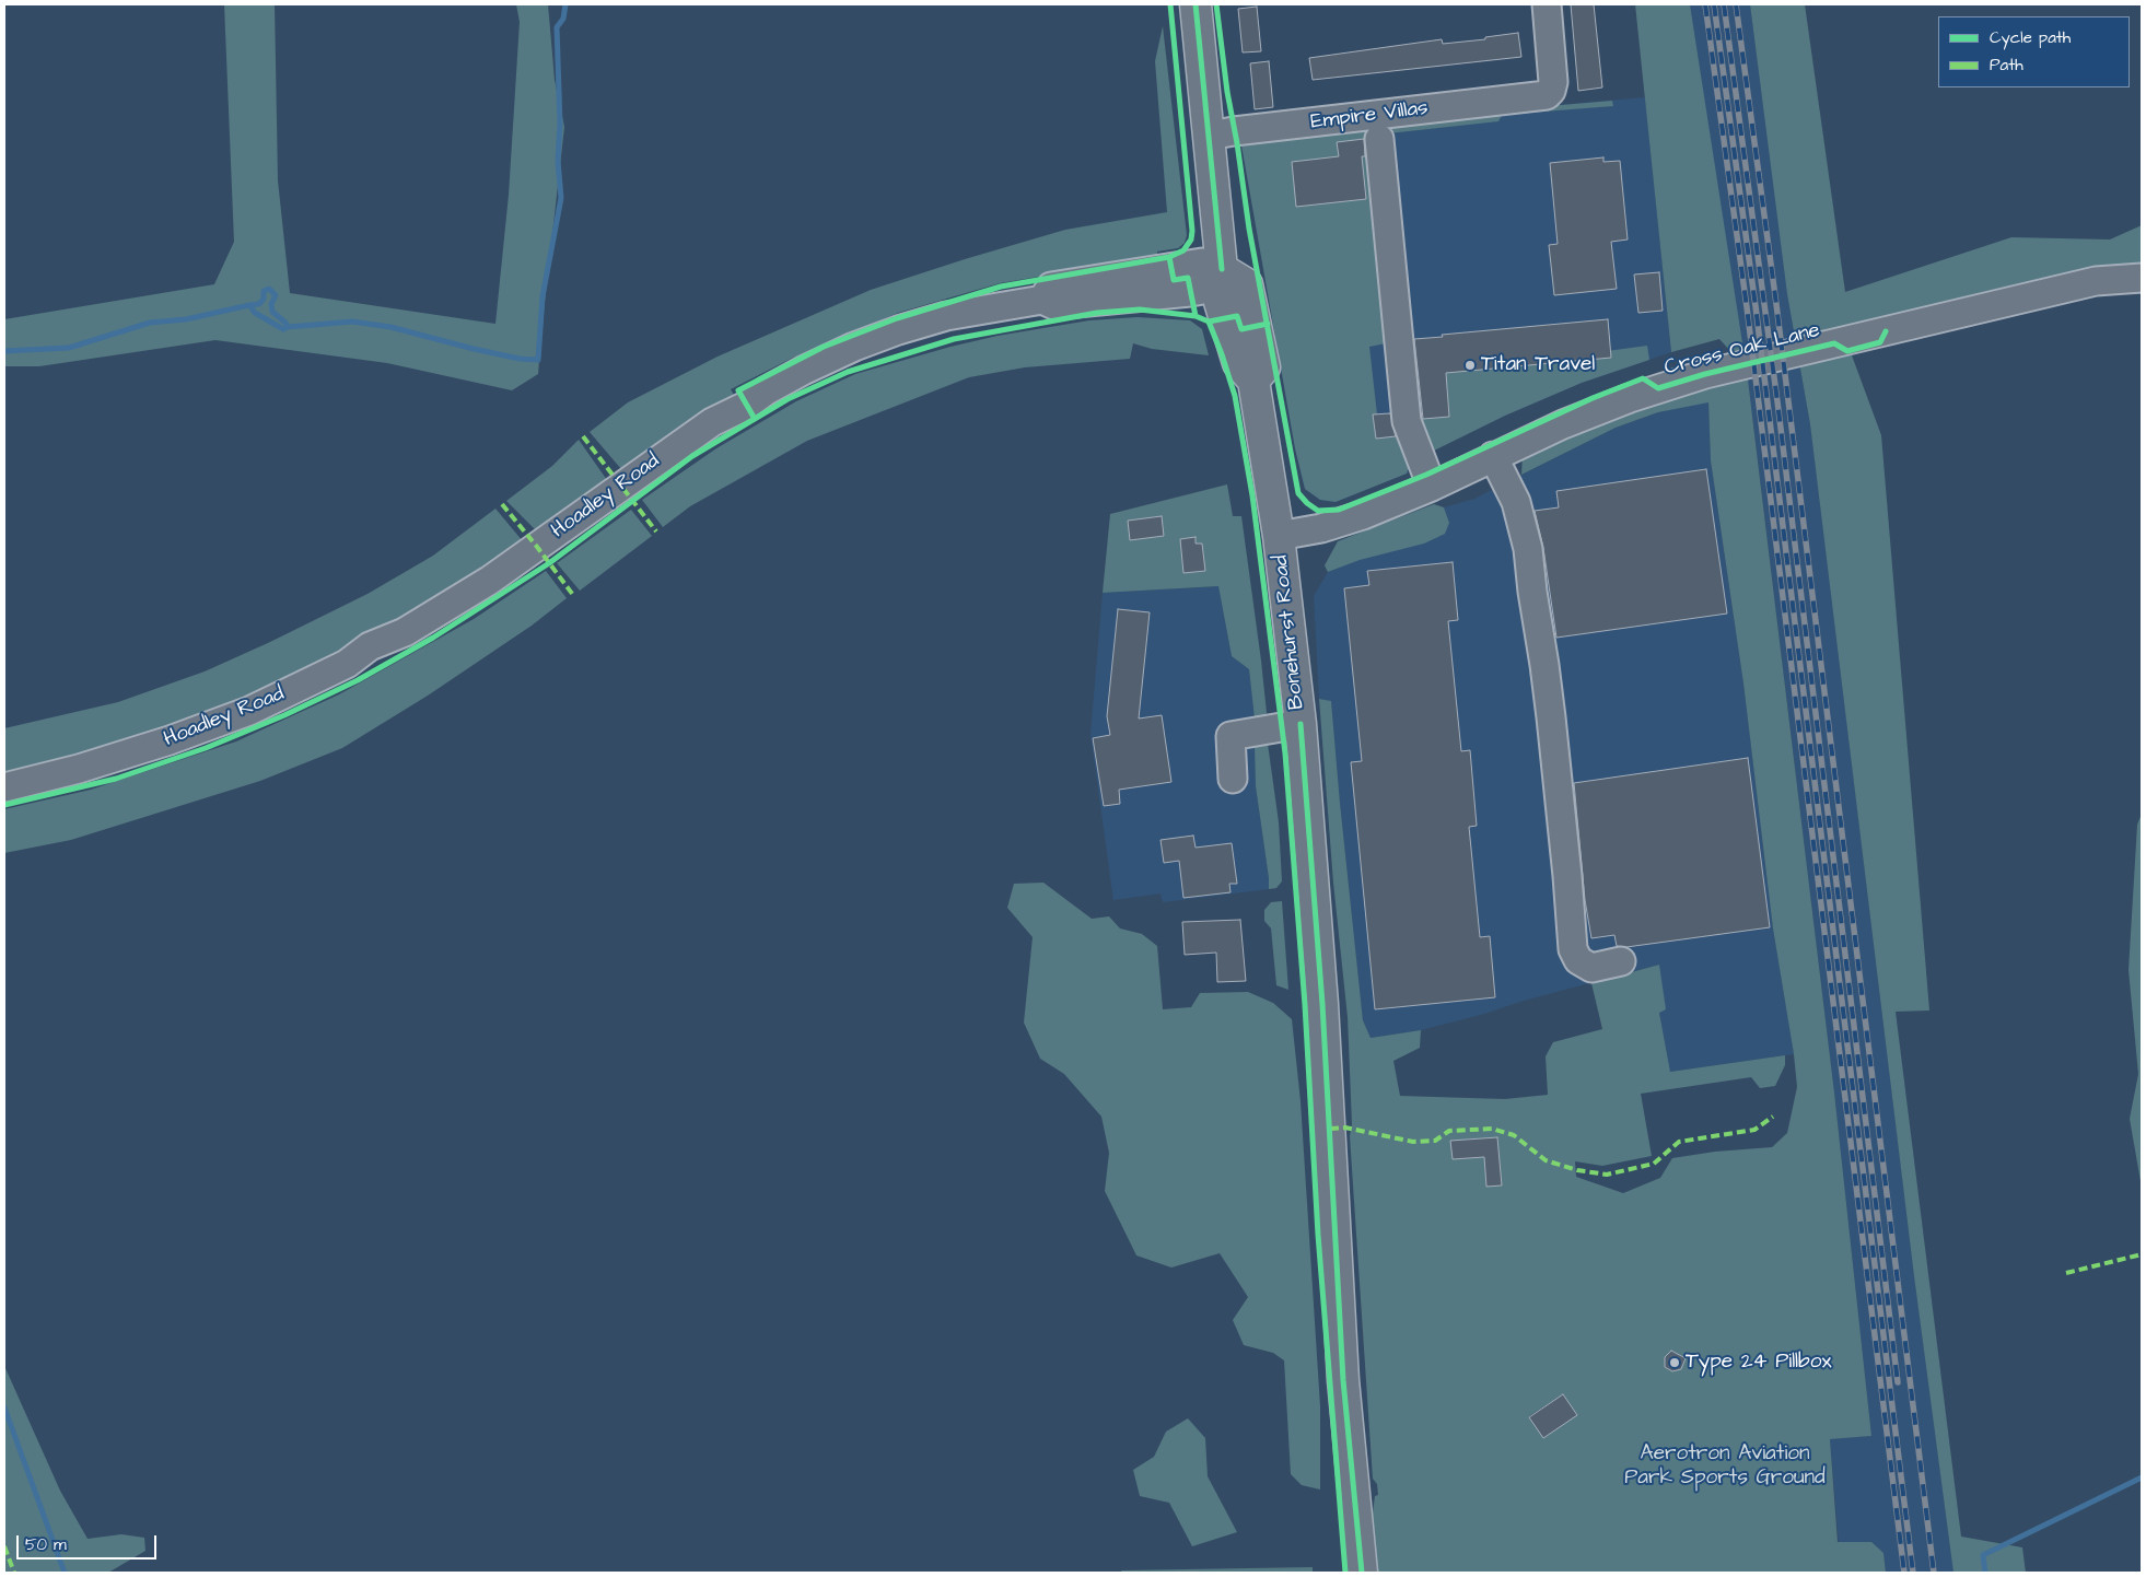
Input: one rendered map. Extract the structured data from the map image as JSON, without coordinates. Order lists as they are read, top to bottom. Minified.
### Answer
{"streets":{"main road":["Bonehurst Road"],"street":["Empire Villas","Cross Oak Lane","Hoadley Road"]},"crossings":[["Empire Villas","Bonehurst Road"],["Cross Oak Lane","Bonehurst Road"],["Hoadley Road","Bonehurst Road"]],"parks":["Aerotron Aviation Park Sports Ground"],"places":["Titan Travel","Type 24 Pillbox"],"legend":["Cycle path","Path"],"scale_bar":"50 m"}
